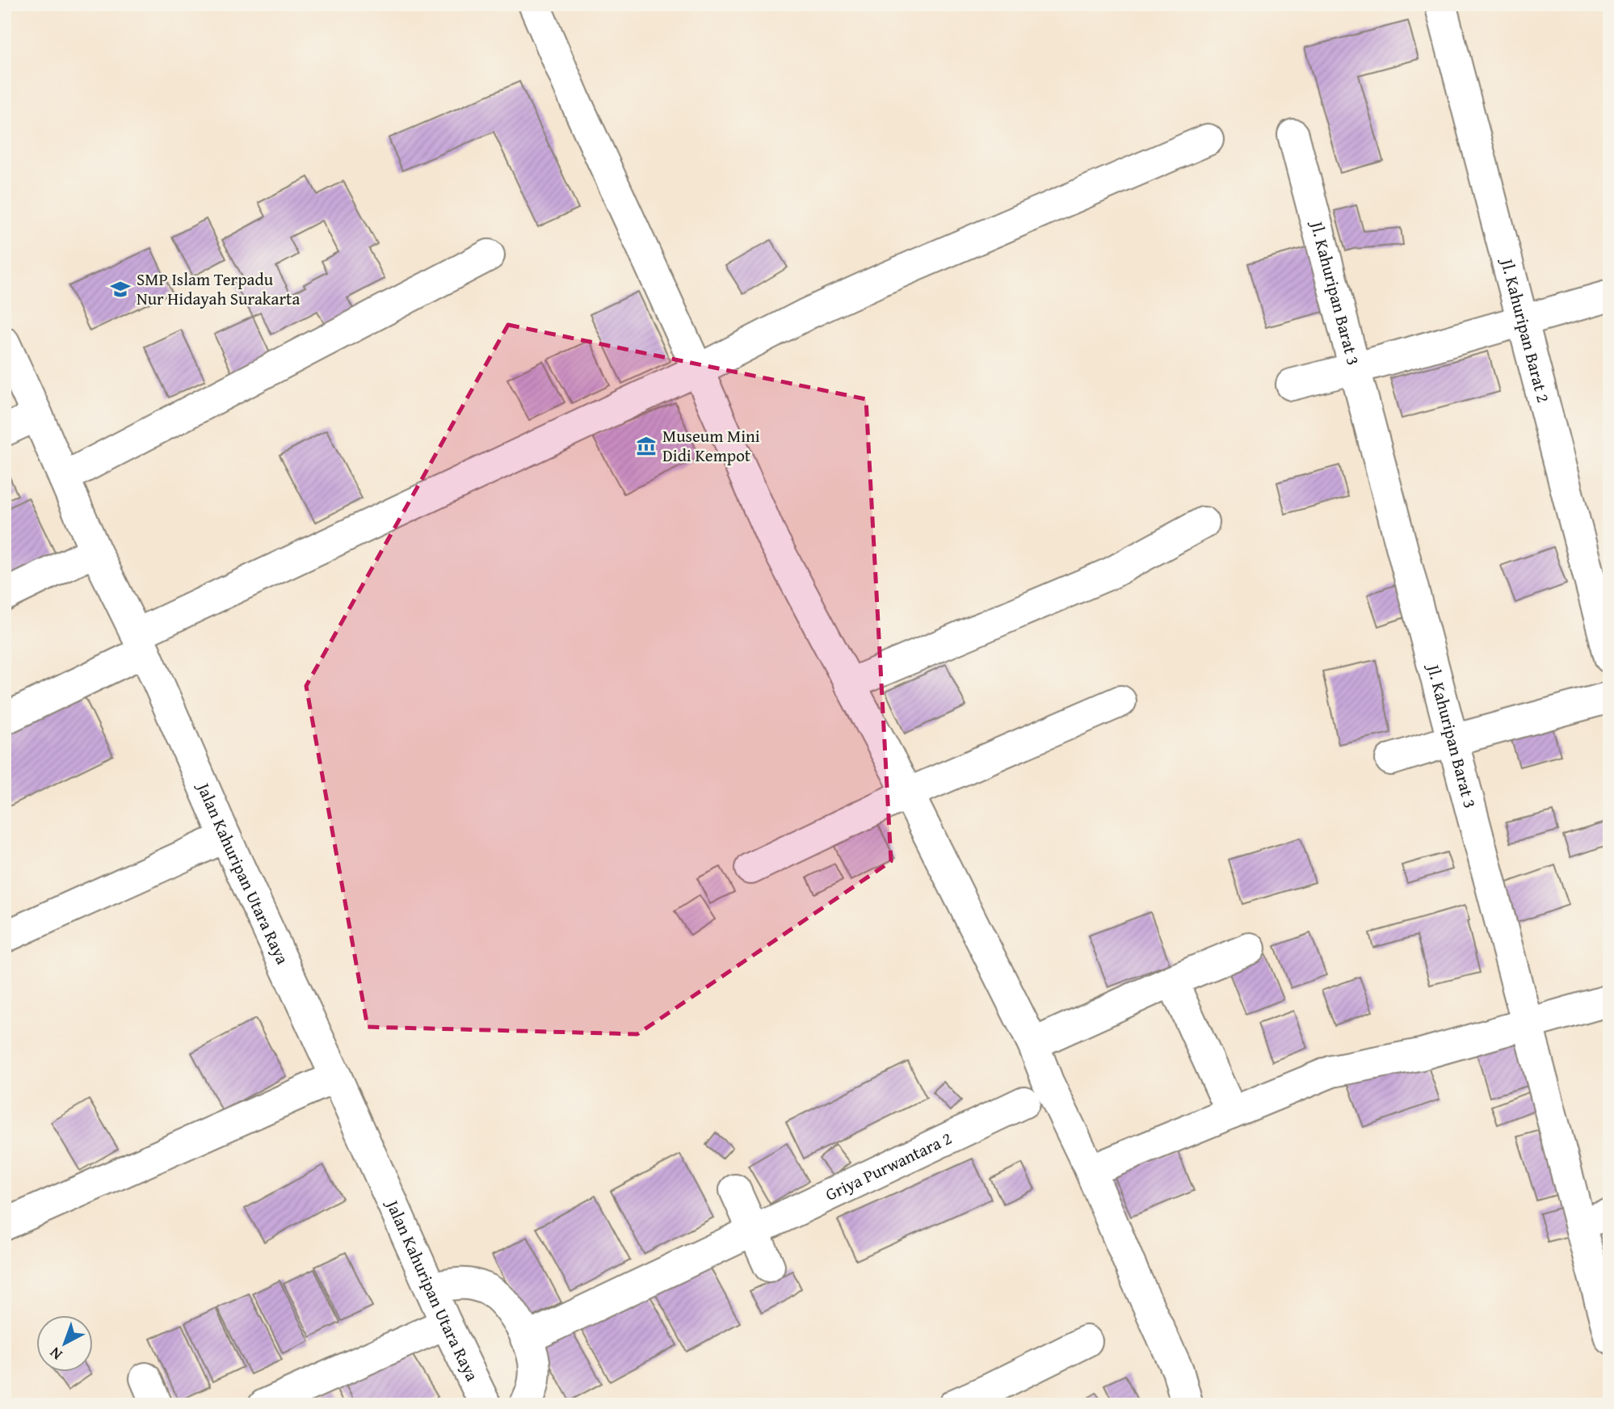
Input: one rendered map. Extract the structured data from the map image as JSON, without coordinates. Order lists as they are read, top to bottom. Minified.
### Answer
{"streets":{"street":["Jl. Kahuripan Barat 3","Jl. Kahuripan Barat 2","Jalan Kahuripan Utara Raya","Griya Purwantara 2"]},"places":{"school or university":["SMP Islam Terpadu Nur Hidayah Surakarta"],"museum":["Museum Mini Didi Kempot"]},"north":"bottom left"}
